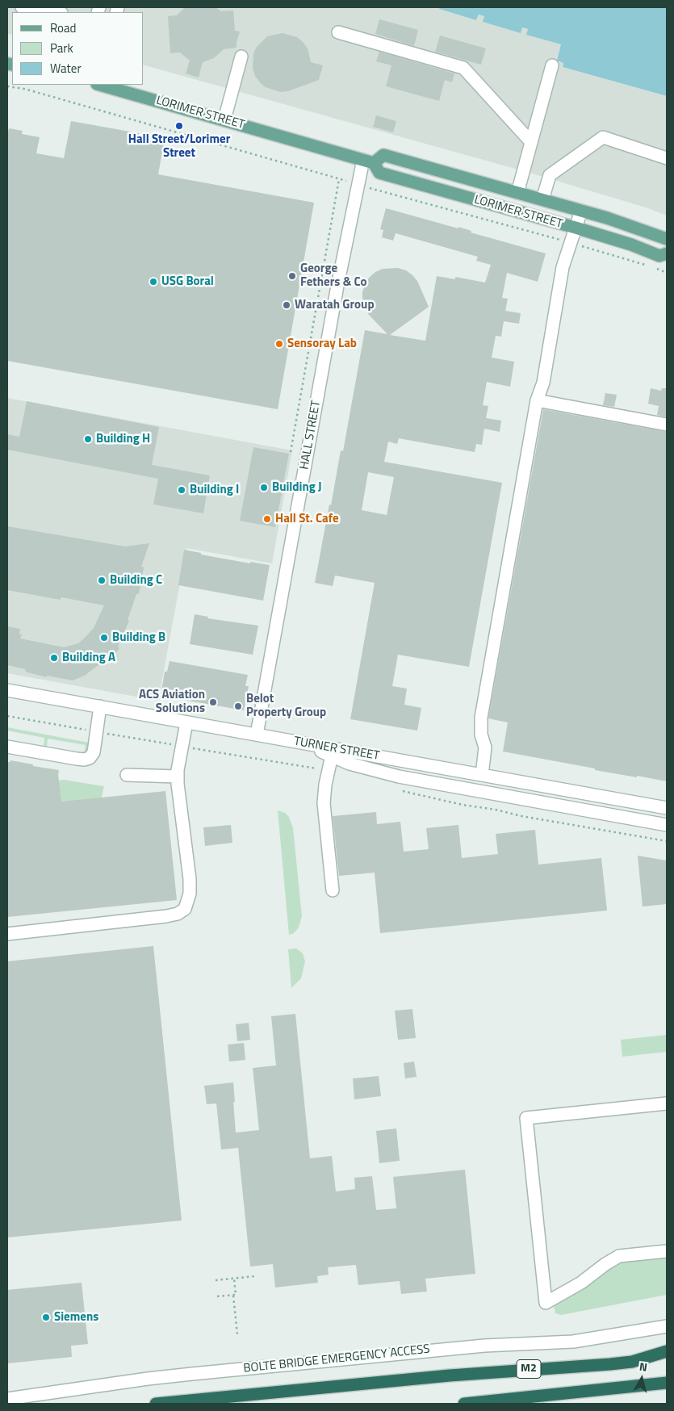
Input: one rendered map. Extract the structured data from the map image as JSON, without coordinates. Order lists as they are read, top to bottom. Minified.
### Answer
{"streets":{"highway":["M2"],"main road":["LORIMER STREET"],"street":["HALL STREET","TURNER STREET","BOLTE BRIDGE EMERGENCY ACCESS"]},"crossings":[["LORIMER STREET","HALL STREET"],["HALL STREET","TURNER STREET"]],"places":["Hall Street/Lorimer Street","George Fethers & Co","USG Boral","Waratah Group","Sensoray Lab","Building H","Building J","Building I","Hall St. Cafe","Building C","Building B","Building A","ACS Aviation Solutions","Belot Property Group","Siemens"],"legend":["Road","Park","Water"],"north":"top"}
